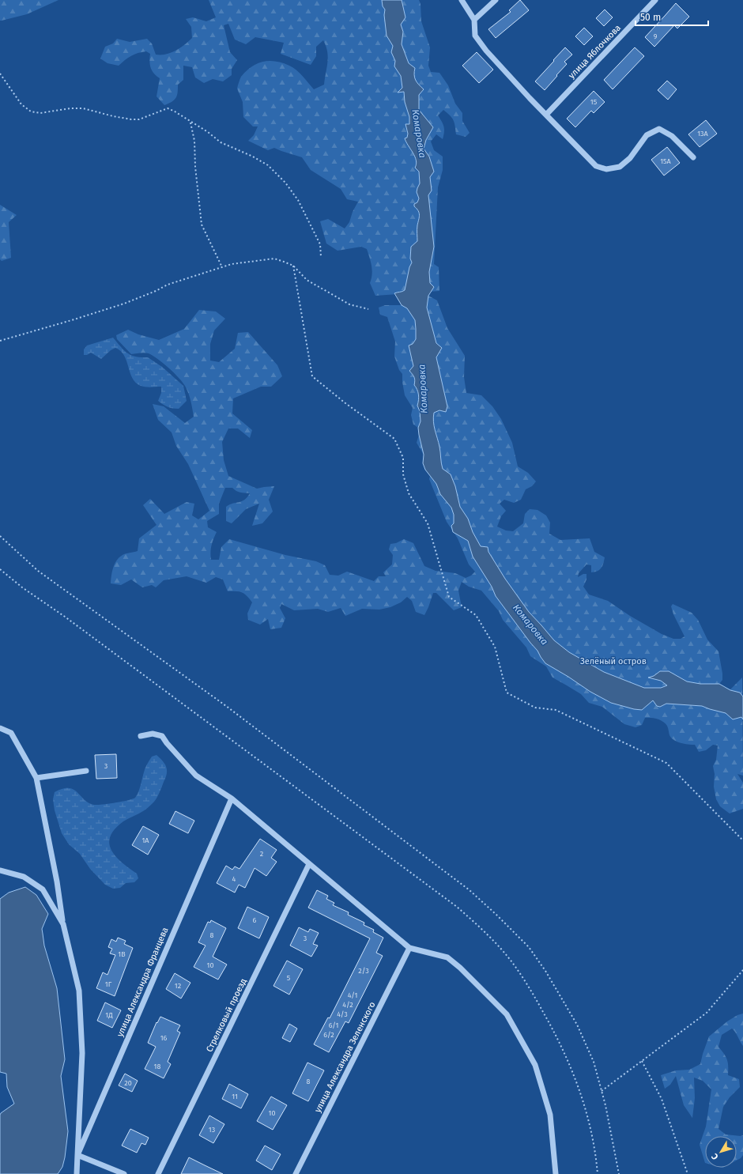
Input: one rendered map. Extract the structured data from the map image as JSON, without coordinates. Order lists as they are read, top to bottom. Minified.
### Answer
{"streets":{"street":["улица Яблочкова","улица Александра Францева","Стрелковый проезд","улица Александра Зеленского"]},"water":["Комаровка"],"parks":["Зелёный остров"],"house_numbers":["9","15","13А","15А","3","1А","2","4","6","8","3","1В","10","2/3","5","1Г","12","4/1","4/2","4/3","1Д","6/1","6/2","16","18","8","20","11","10","13"],"scale_bar":"50 m","north":"bottom left"}
